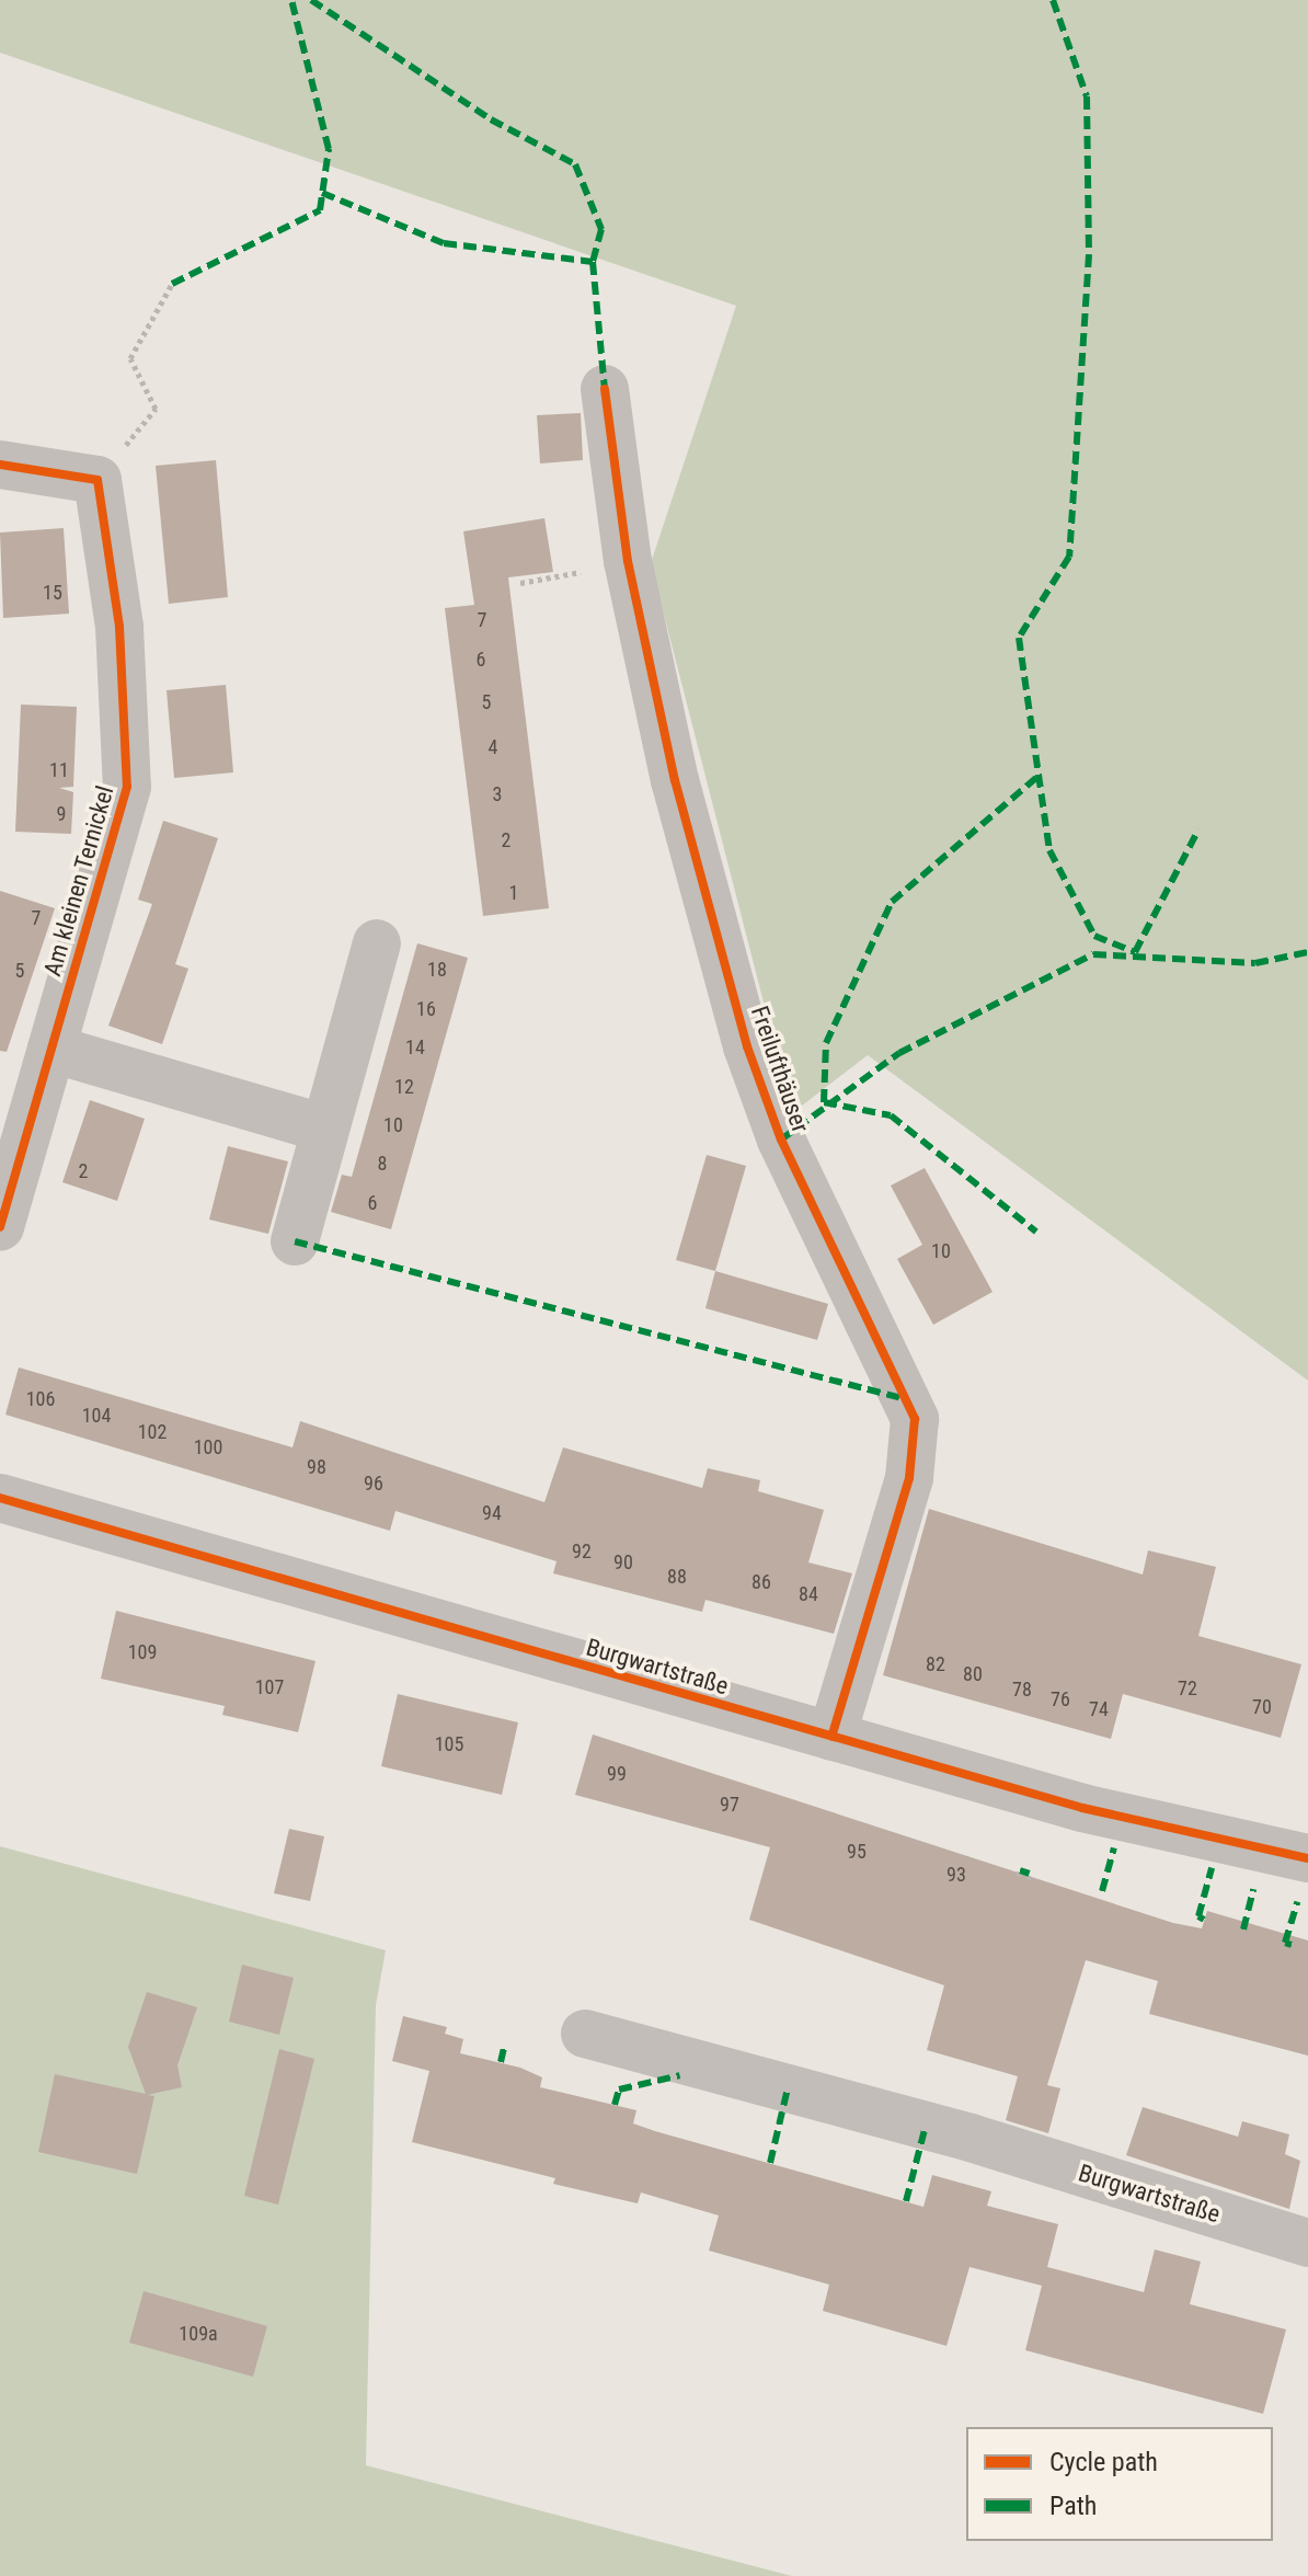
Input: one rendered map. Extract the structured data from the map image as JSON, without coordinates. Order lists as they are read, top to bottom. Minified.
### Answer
{"streets":{"street":["Am kleinen Ternickel","Freilufthäuser","Burgwartstraße"]},"crossings":[["Freilufthäuser","Burgwartstraße"]],"house_numbers":["15","7","6","5","4","11","3","9","2","1","7","18","5","16","14","12","10","8","2","6","10","106","104","102","100","98","96","94","92","90","88","86","84","109","82","80","107","72","78","76","70","74","105","99","97","95","93","109a"],"legend":["Cycle path","Path"]}
